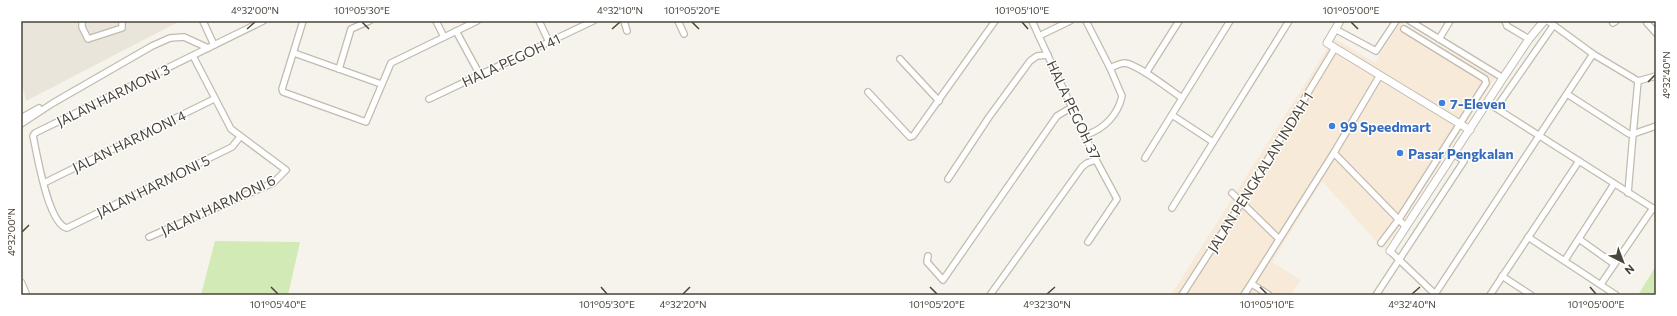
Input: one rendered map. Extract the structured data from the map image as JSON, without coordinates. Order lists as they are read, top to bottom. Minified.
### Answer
{"streets":{"street":["HALA PEGOH 41","JALAN HARMONI 3","HALA PEGOH 37","JALAN HARMONI 4","JALAN PENGKALAN INDAH 1","JALAN HARMONI 5","JALAN HARMONI 6"]},"crossings":[["JALAN HARMONI 3","JALAN HARMONI 4"],["JALAN HARMONI 3","JALAN HARMONI 5"],["JALAN HARMONI 4","JALAN HARMONI 5"],["JALAN HARMONI 5","JALAN HARMONI 6"]],"places":["7-Eleven","99 Speedmart","Pasar Pengkalan"],"north":"bottom right","coordinates":["4°32'00\"N","101°05'30\"E","4°32'10\"N","101°05'20\"E","101°05'10\"E","101°05'00\"E","4°32'40\"N","101°05'40\"E","4°32'20\"N","4°32'30\"N"]}
